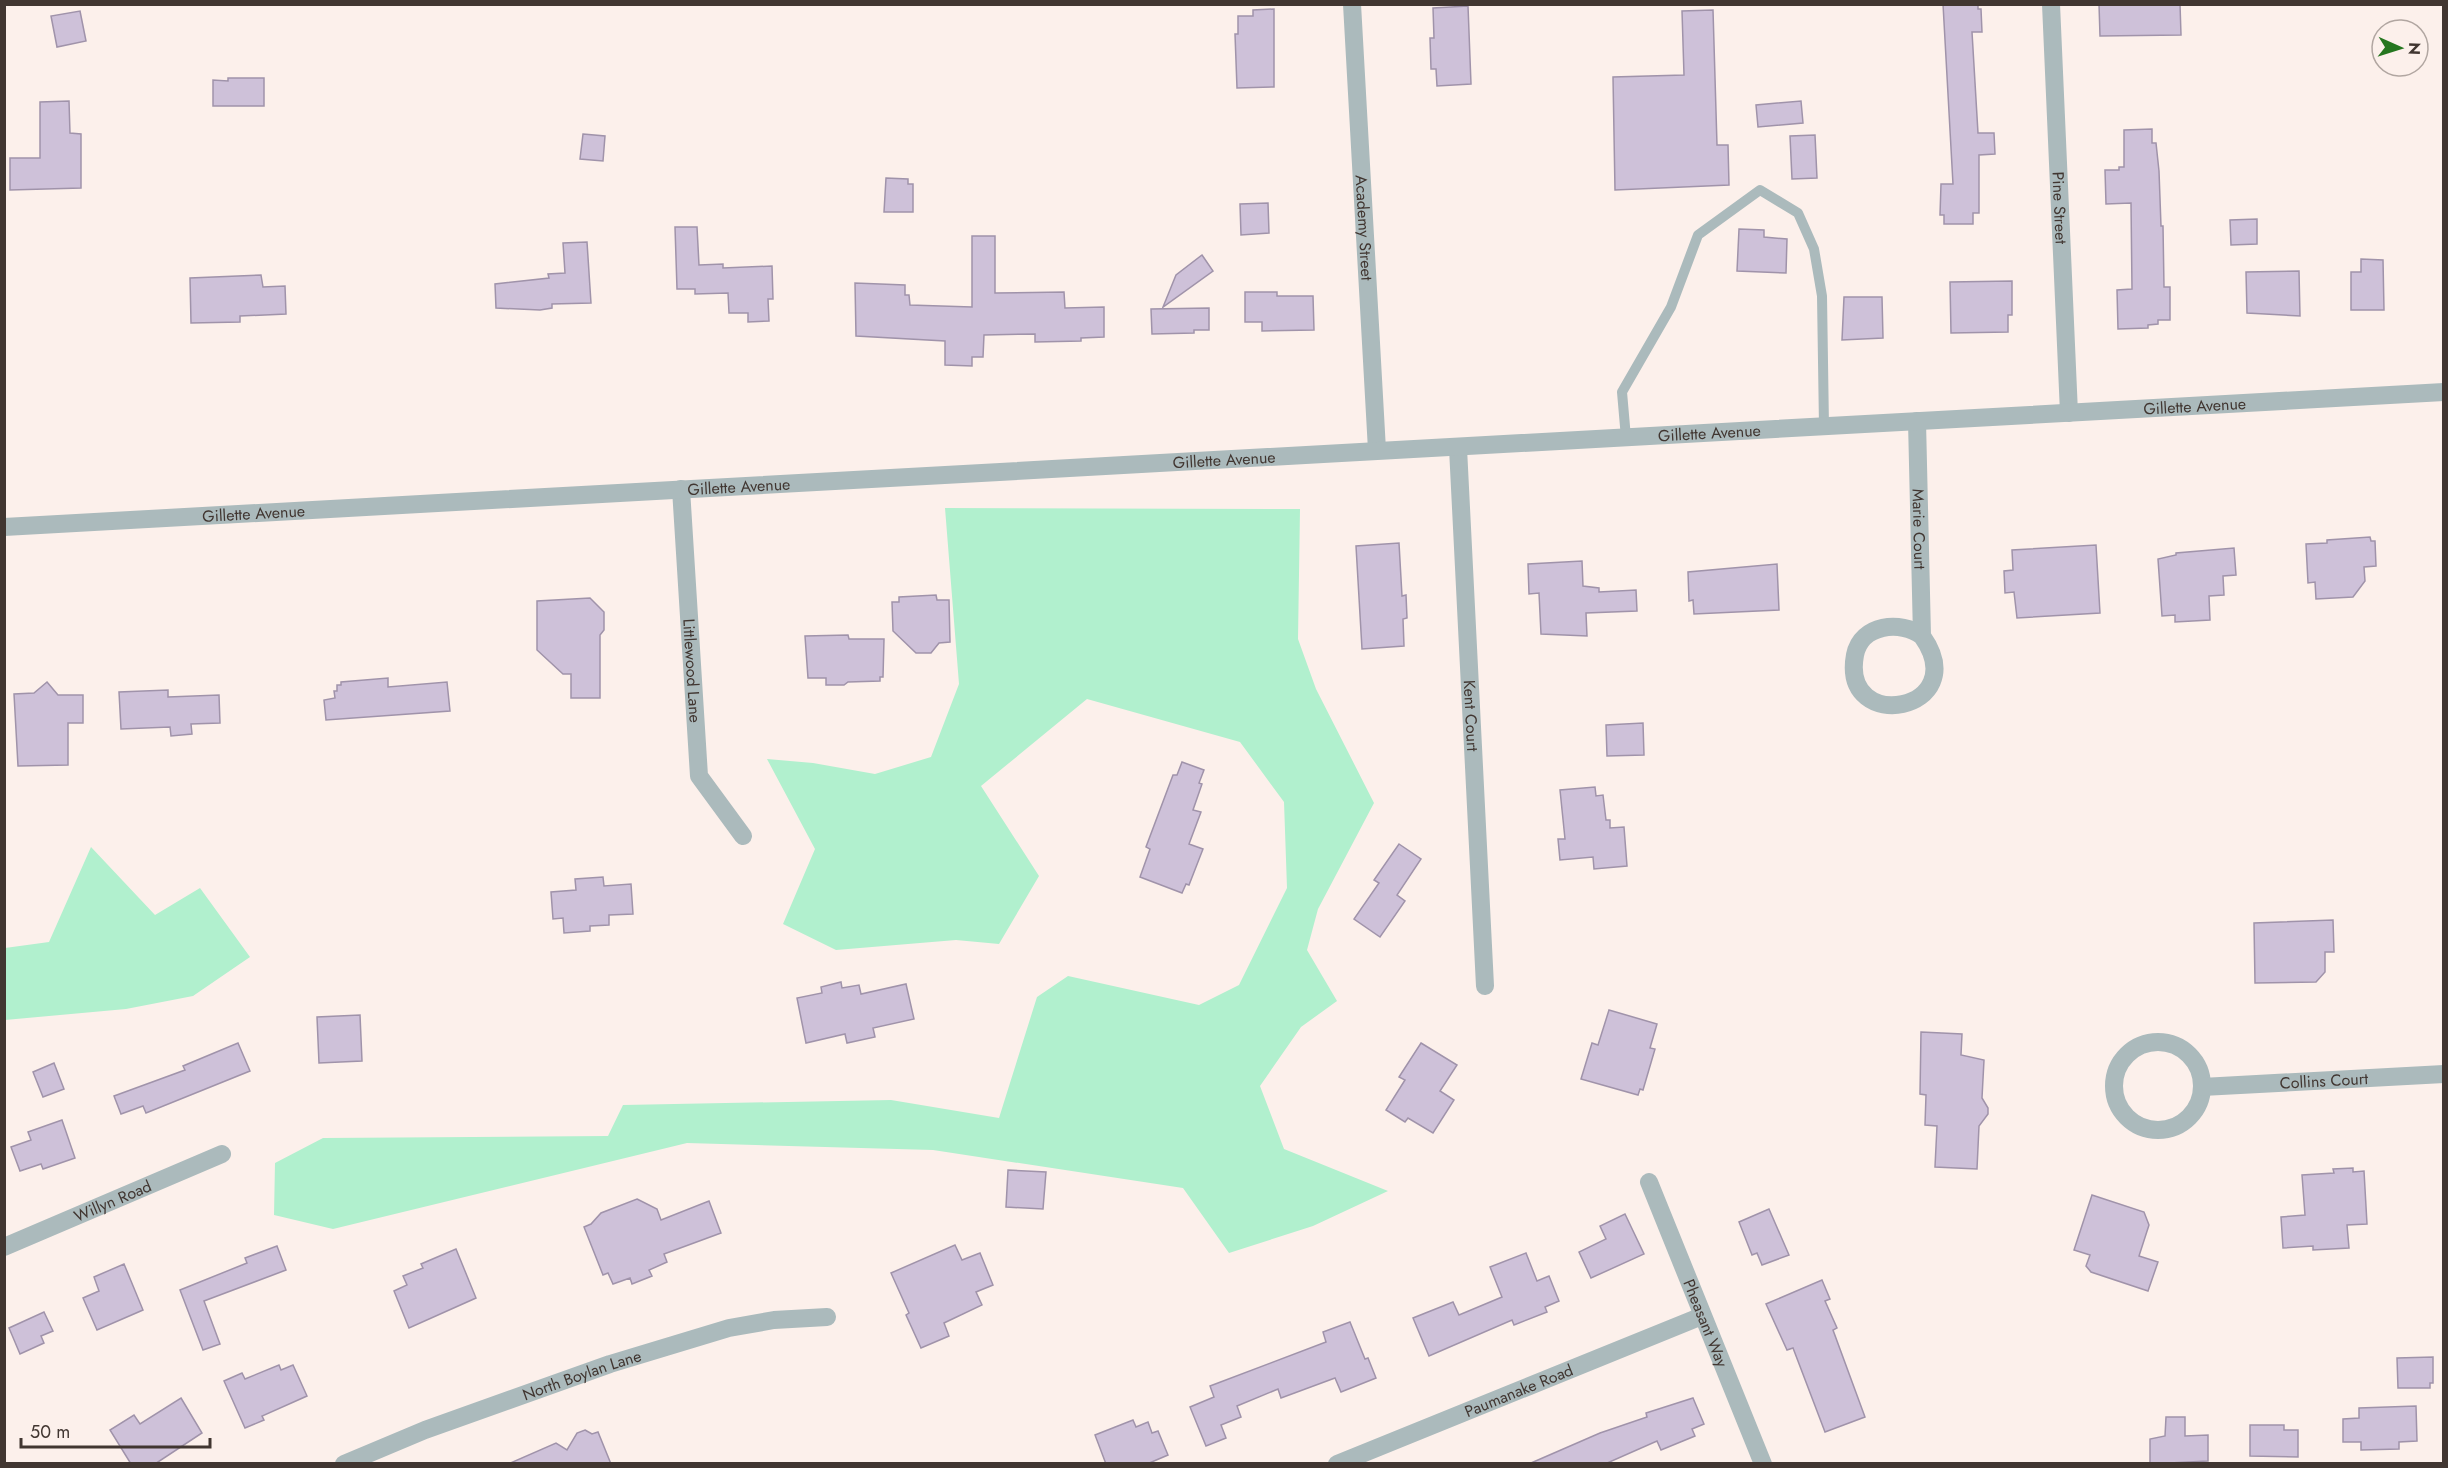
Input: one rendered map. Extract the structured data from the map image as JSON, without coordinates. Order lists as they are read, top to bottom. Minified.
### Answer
{"streets":{"street":["Pine Street","Academy Street","Gillette Avenue","Marie Court","Littlewood Lane","Kent Court","Collins Court","Willyn Road","Pheasant Way","North Boylan Lane","Paumanake Road"]},"crossings":[["Pine Street","Gillette Avenue"],["Academy Street","Gillette Avenue"],["Gillette Avenue","Marie Court"],["Gillette Avenue","Littlewood Lane"],["Gillette Avenue","Kent Court"],["Pheasant Way","Paumanake Road"]],"scale_bar":"50 m","north":"right"}
